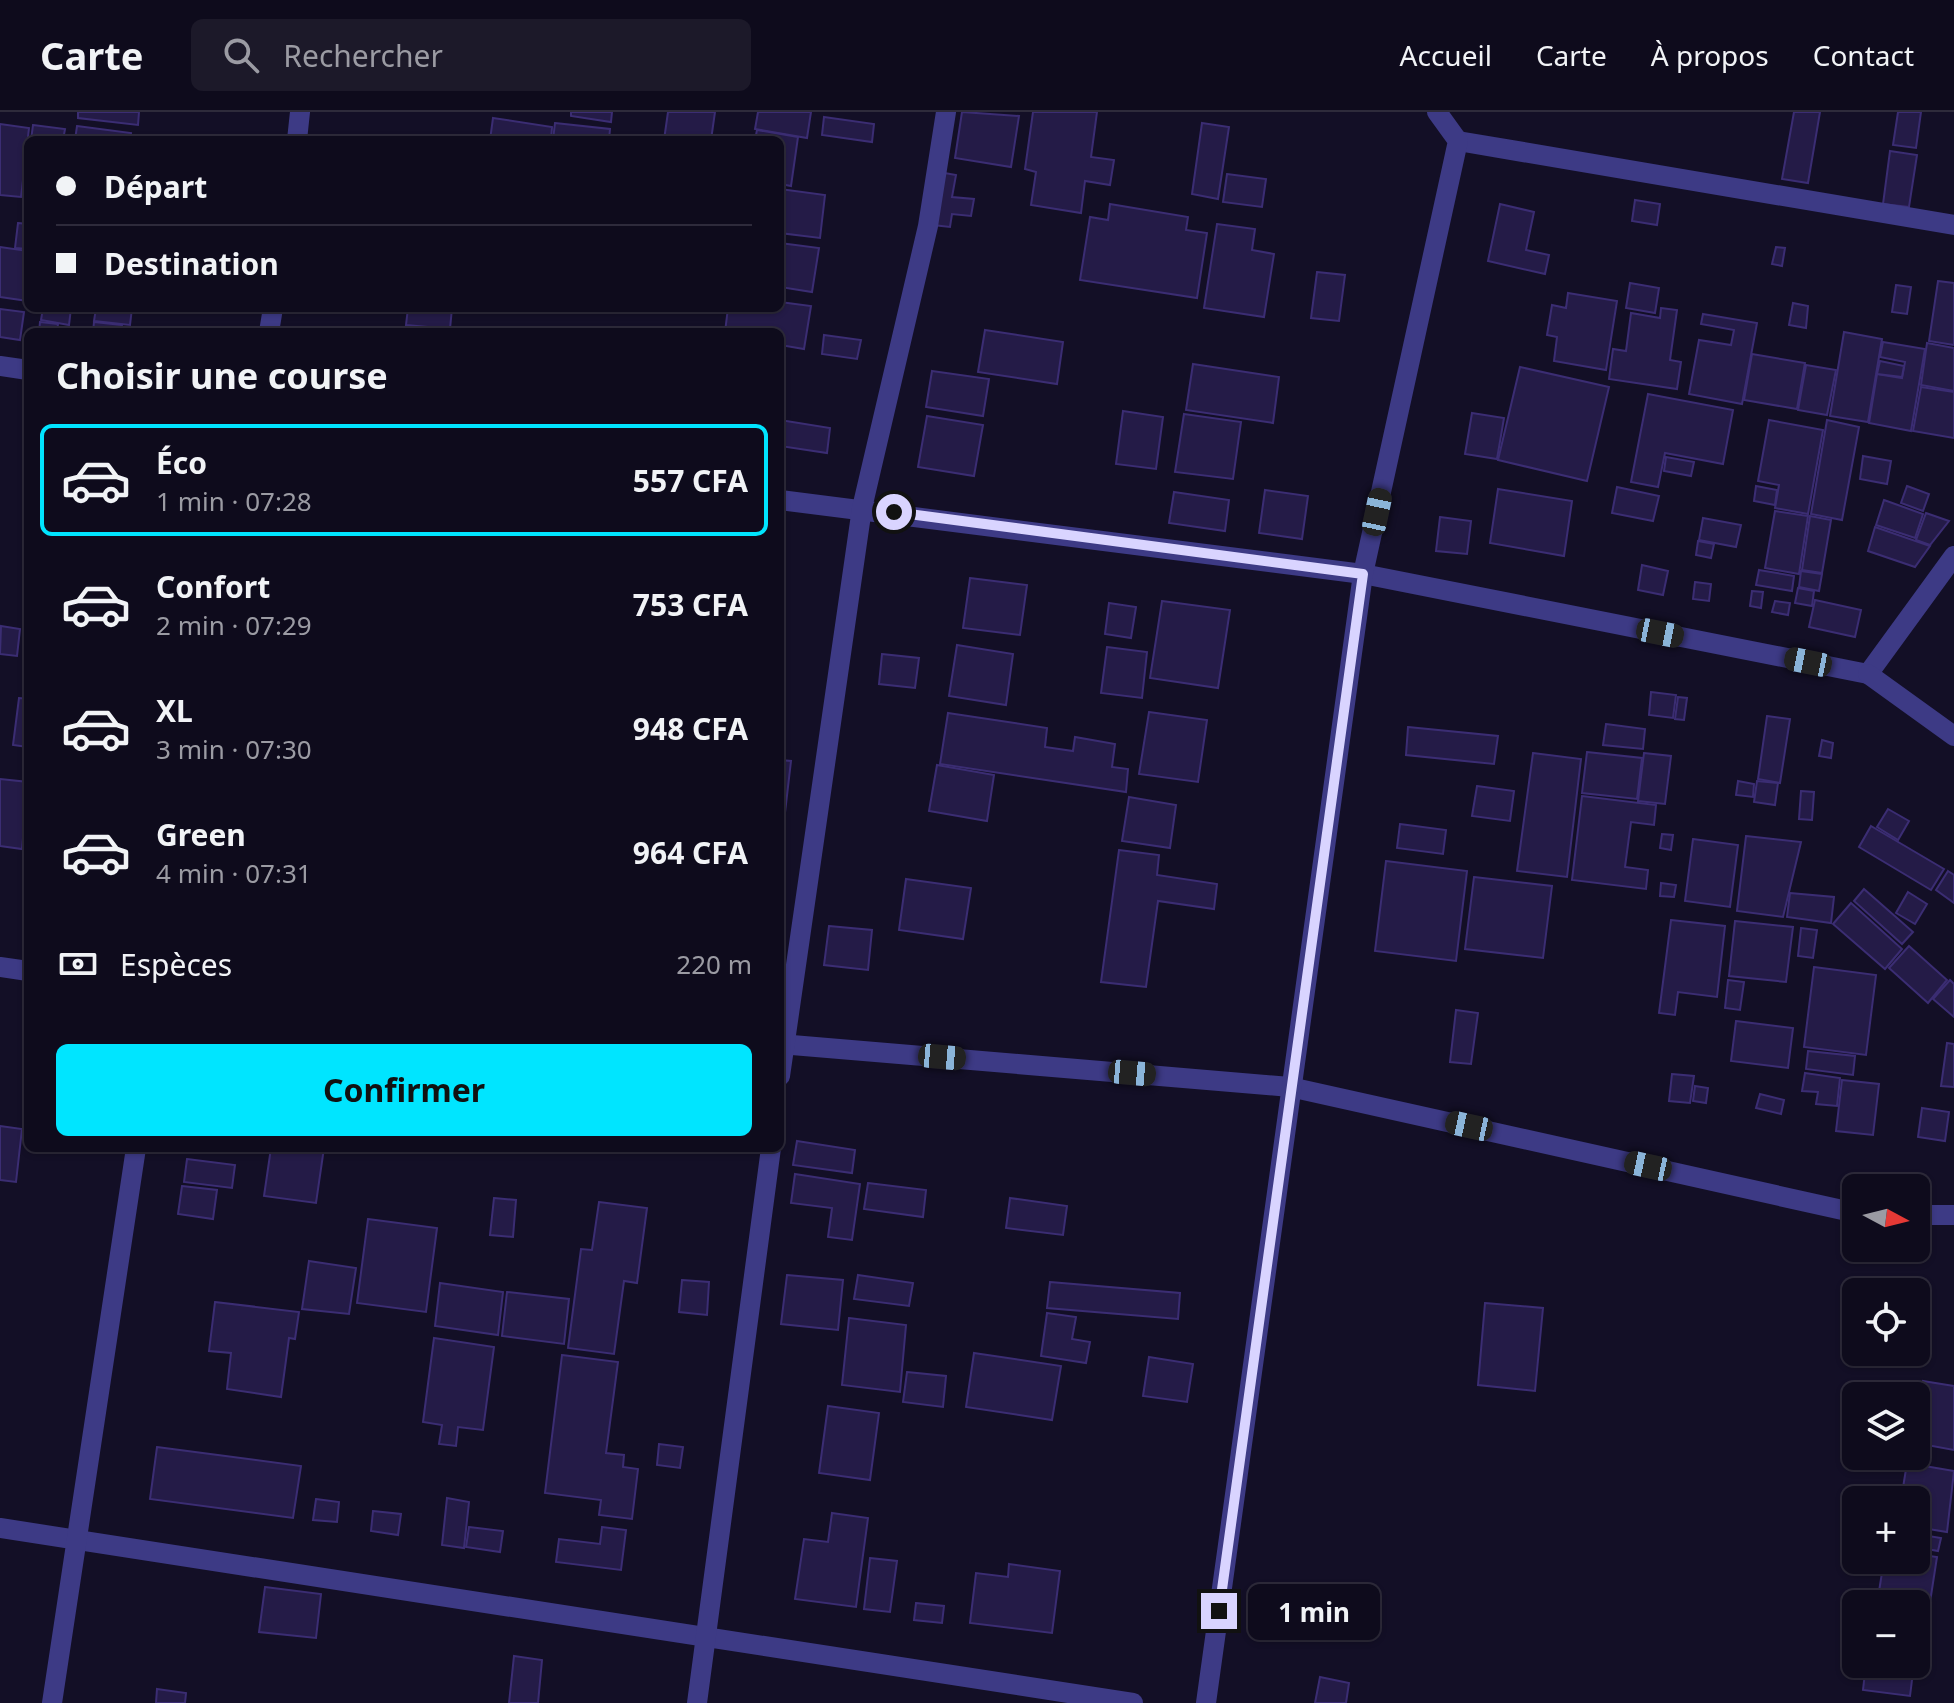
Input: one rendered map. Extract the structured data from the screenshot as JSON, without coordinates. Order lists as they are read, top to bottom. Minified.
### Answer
{"north":"right","page":{"header":"Carte","search":"Rechercher","nav":["Accueil","Carte","À propos","Contact"],"banner":["Départ","Destination"],"heading":"Choisir une course","list":[{"name":"Éco","note":"1 min · 07:28","value":"557 CFA"},{"name":"Confort","note":"2 min · 07:29","value":"753 CFA"},{"name":"XL","note":"3 min · 07:30","value":"948 CFA"},{"name":"Green","note":"4 min · 07:31","value":"964 CFA"}],"pay":["Espèces","220 m"],"buttons":"Confirmer","map_buttons":["+","−"],"bubble":"1 min"}}
